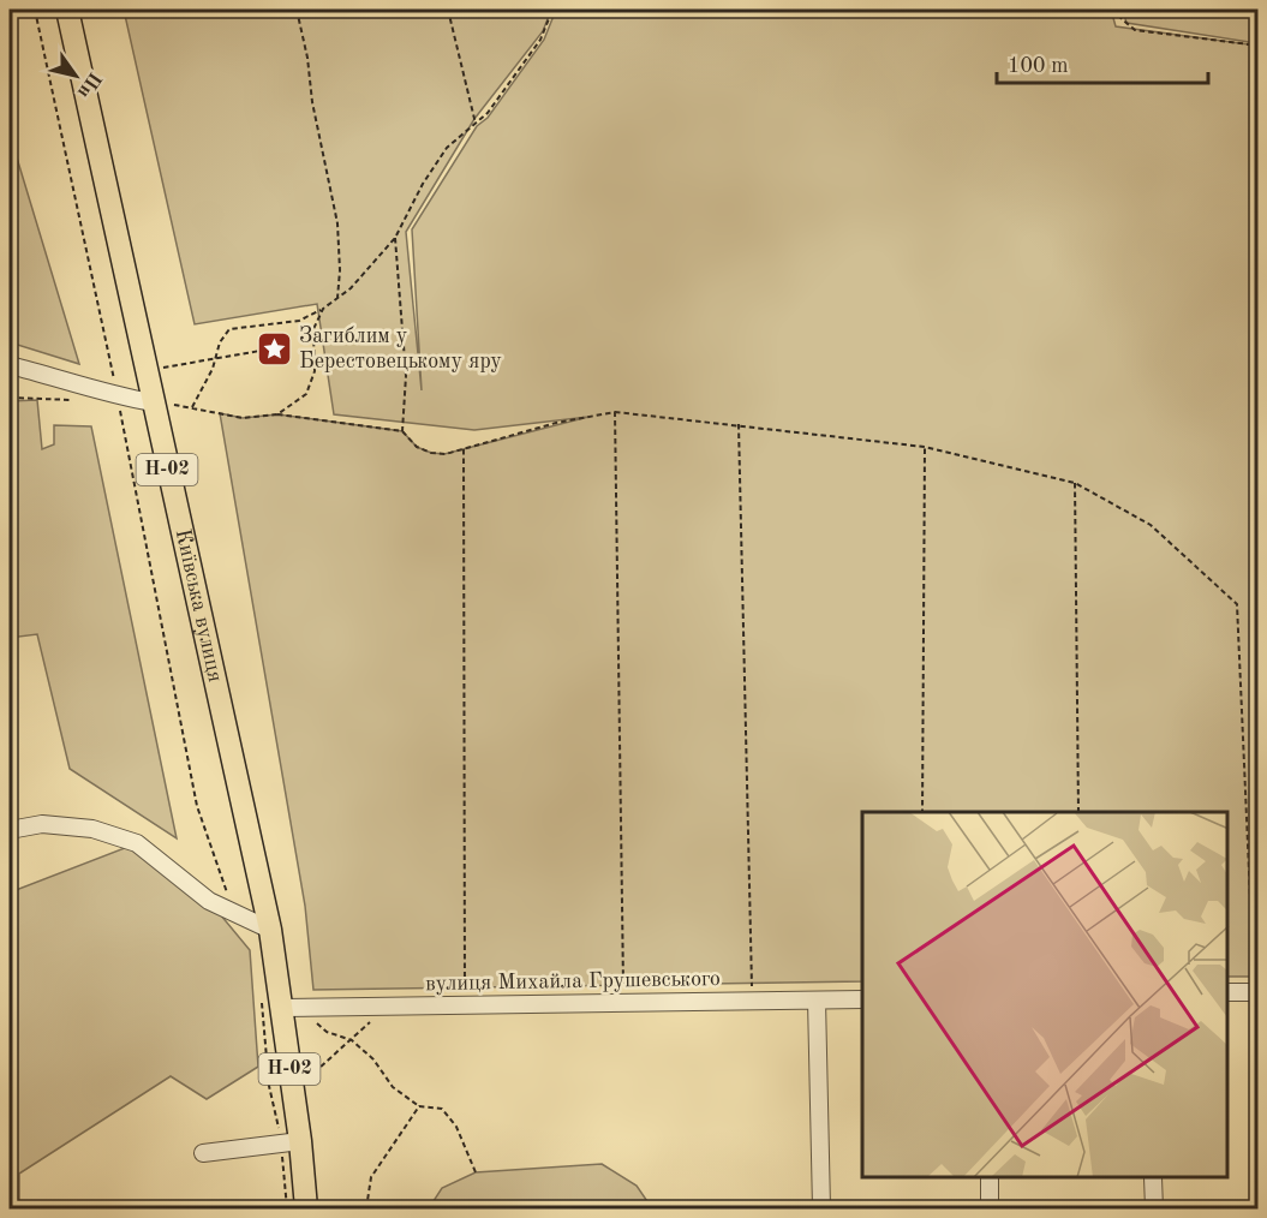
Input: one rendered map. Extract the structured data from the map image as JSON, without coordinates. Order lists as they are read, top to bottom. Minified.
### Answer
{"streets":{"main road":["Н-02","Київська вулиця"],"street":["вулиця Михайла Грушевського"]},"crossings":[["Київська вулиця","вулиця Михайла Грушевського"]],"places":{"place":["Загиблим у Берестовецькому яру"]},"scale_bar":"100 m","north":"bottom right"}
